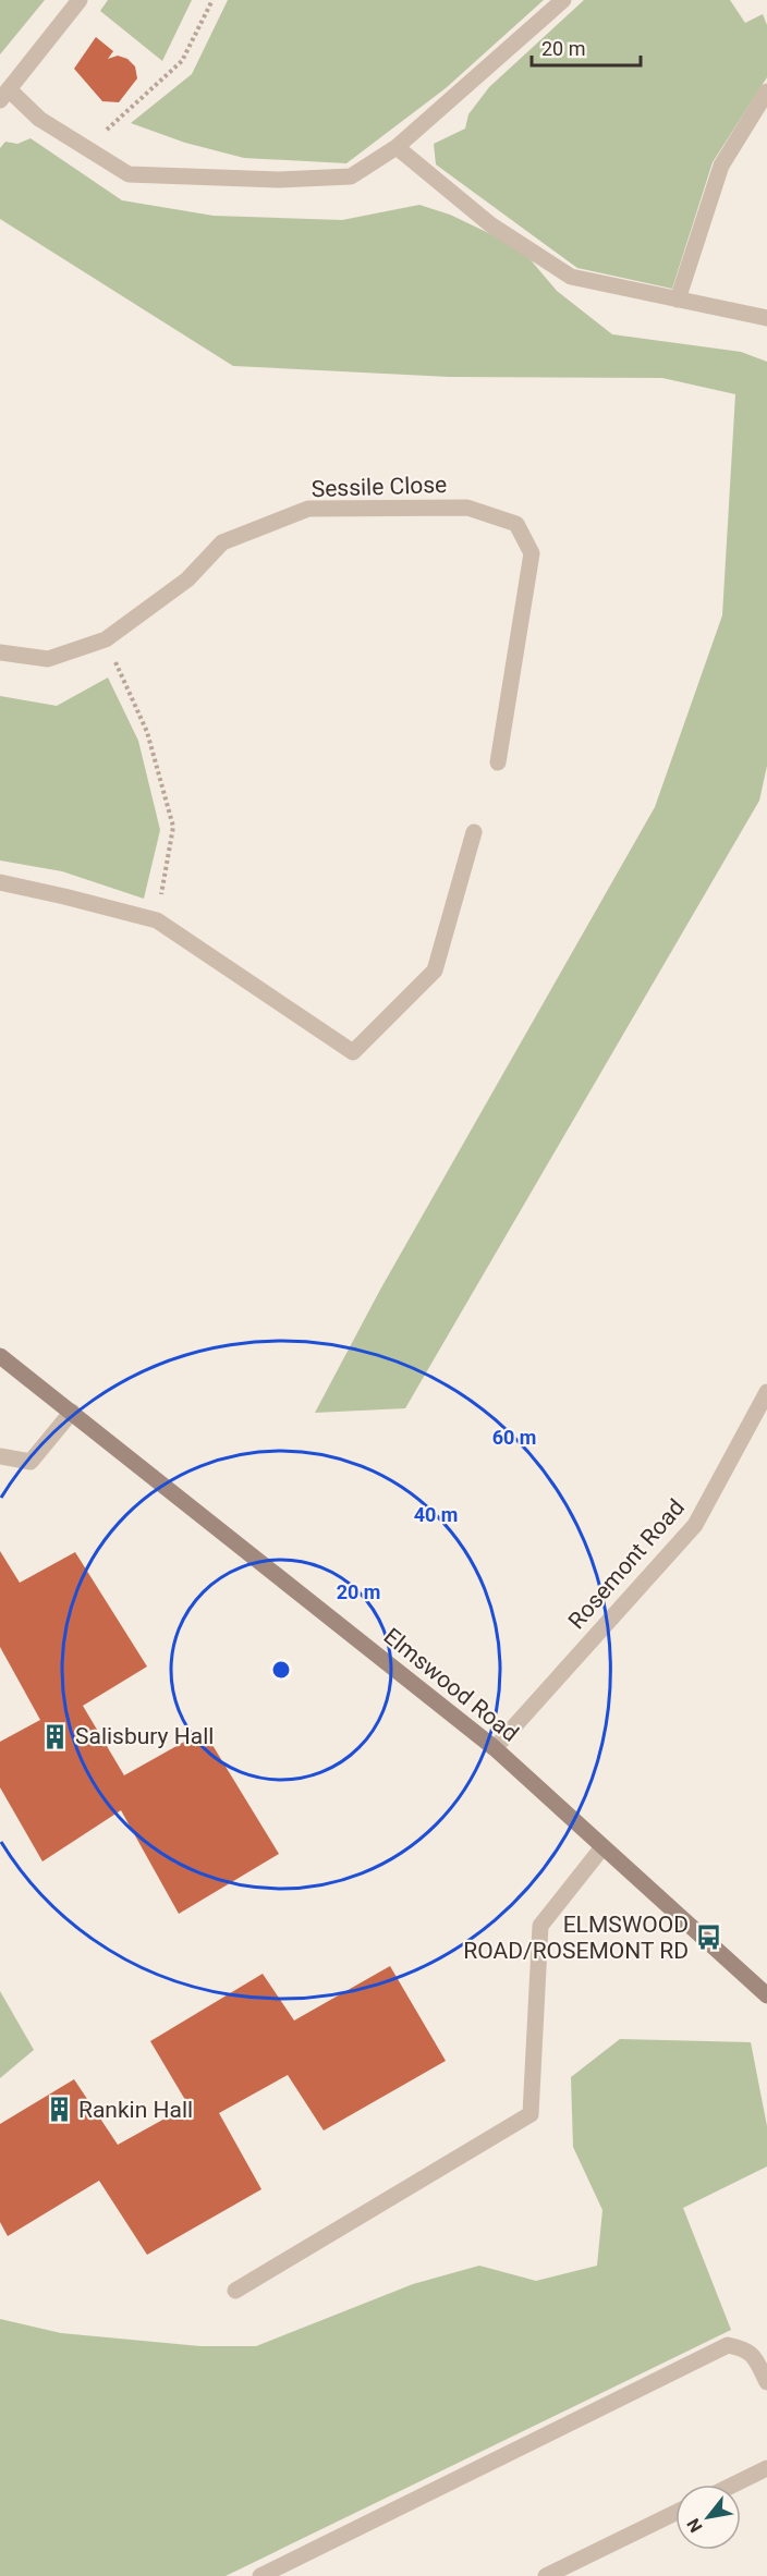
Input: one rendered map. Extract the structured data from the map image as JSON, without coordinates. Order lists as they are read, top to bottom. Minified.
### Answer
{"streets":{"street":["Sessile Close","Rosemont Road","Elmswood Road"]},"crossings":[["Rosemont Road","Elmswood Road"]],"places":{"building":["Salisbury Hall","Rankin Hall"],"bus stop":["ELMSWOOD ROAD/ROSEMONT RD"]},"scale_bar":"20 m","north":"bottom left","rings":["60 m","40 m","20 m"]}
